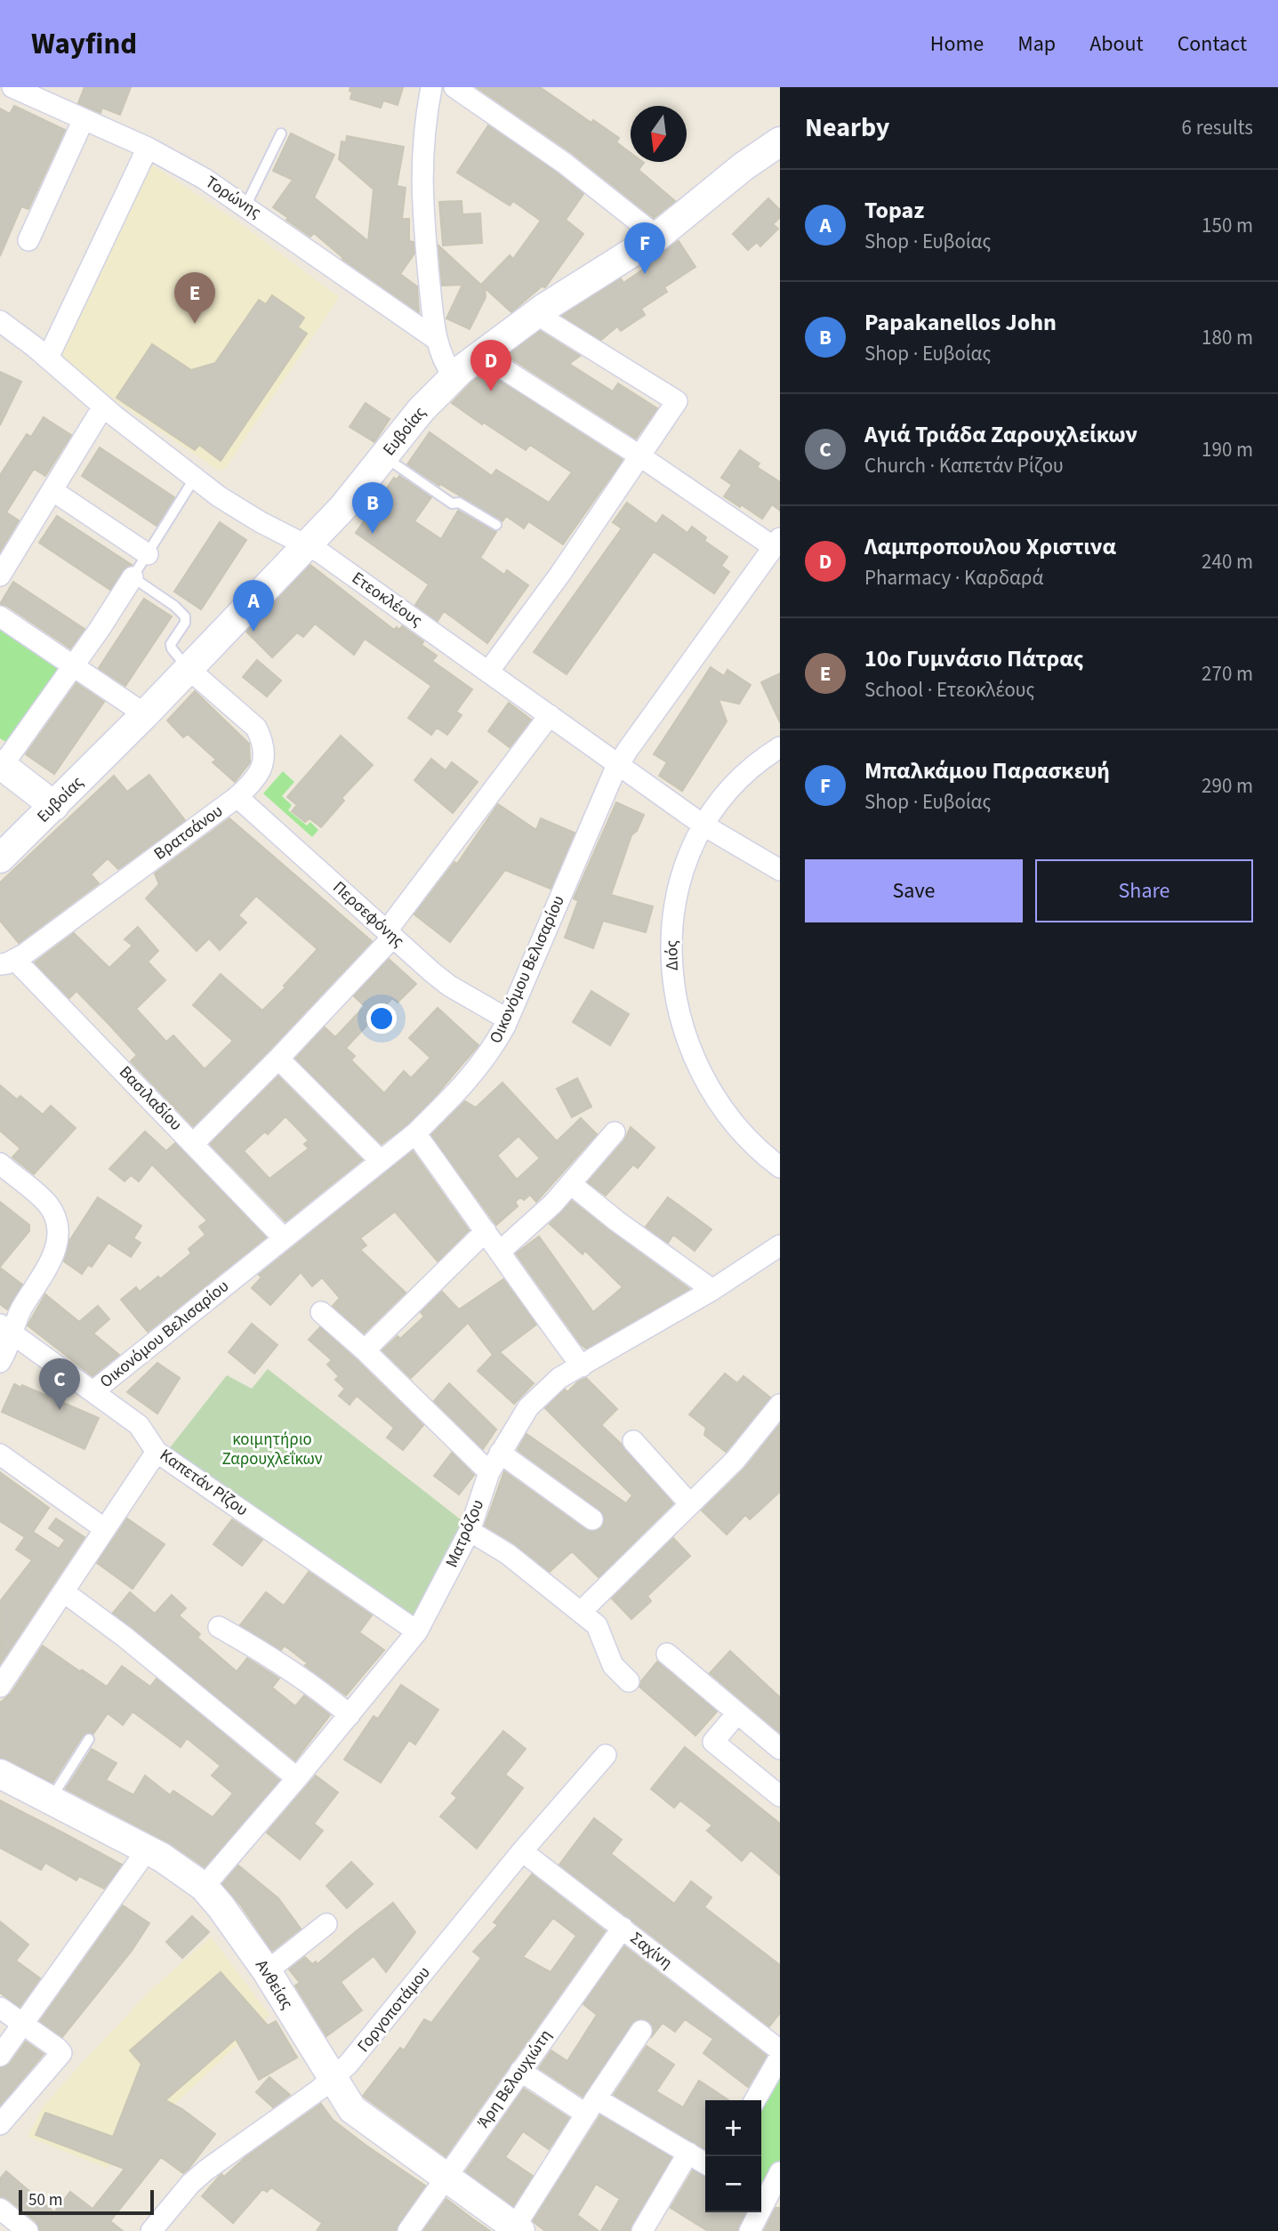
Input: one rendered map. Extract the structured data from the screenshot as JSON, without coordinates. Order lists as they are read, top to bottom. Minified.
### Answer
{"streets":{"main road":["Ευβοίας","Ανθείας"],"street":["Τορώνης","Ετεοκλέους","Βρατσάνου","Περσεφόνης","Διός","Οικονόμου Βελισαρίου","Βασιλαδίου","Καπετάν Ρίζου","Ματρόζου","Σαχίνη","Γοργοποτάμου","Άρη Βελουχιώτη"]},"crossings":[["Ευβοίας","Ετεοκλέους"],["Ευβοίας","Βρατσάνου"],["Ετεοκλέους","Διός"],["Ετεοκλέους","Οικονόμου Βελισαρίου"],["Βρατσάνου","Περσεφόνης"],["Βρατσάνου","Βασιλαδίου"],["Περσεφόνης","Οικονόμου Βελισαρίου"],["Οικονόμου Βελισαρίου","Βασιλαδίου"],["Οικονόμου Βελισαρίου","Καπετάν Ρίζου"],["Καπετάν Ρίζου","Ματρόζου"],["Ματρόζου","Ανθείας"],["Σαχίνη","Γοργοποτάμου"],["Σαχίνη","Άρη Βελουχιώτη"],["Ανθείας","Γοργοποτάμου"],["Ανθείας","Άρη Βελουχιώτη"]],"parks":["κοιμητήριο Ζαρουχλεΐκων"],"scale_bar":"50 m","north":"bottom","page":{"header":"Wayfind","nav":["Home","Map","About","Contact"],"heading":["Nearby","6 results"],"list":[{"mark":"A","name":"Topaz","note":"Shop · Ευβοίας","value":"150 m"},{"mark":"B","name":"Papakanellos John","note":"Shop · Ευβοίας","value":"180 m"},{"mark":"C","name":"Αγιά Τριάδα Ζαρουχλείκων","note":"Church · Καπετάν Ρίζου","value":"190 m"},{"mark":"D","name":"Λαμπροπουλου Χριστινα","note":"Pharmacy · Καρδαρά","value":"240 m"},{"mark":"E","name":"10ο Γυμνάσιο Πάτρας","note":"School · Ετεοκλέους","value":"270 m"},{"mark":"F","name":"Μπαλκάμου Παρασκευή","note":"Shop · Ευβοίας","value":"290 m"}],"pins":["F","E","D","B","A","C"],"buttons":["Save","Share"],"map_buttons":["+","−"],"scale":"50 m"}}
